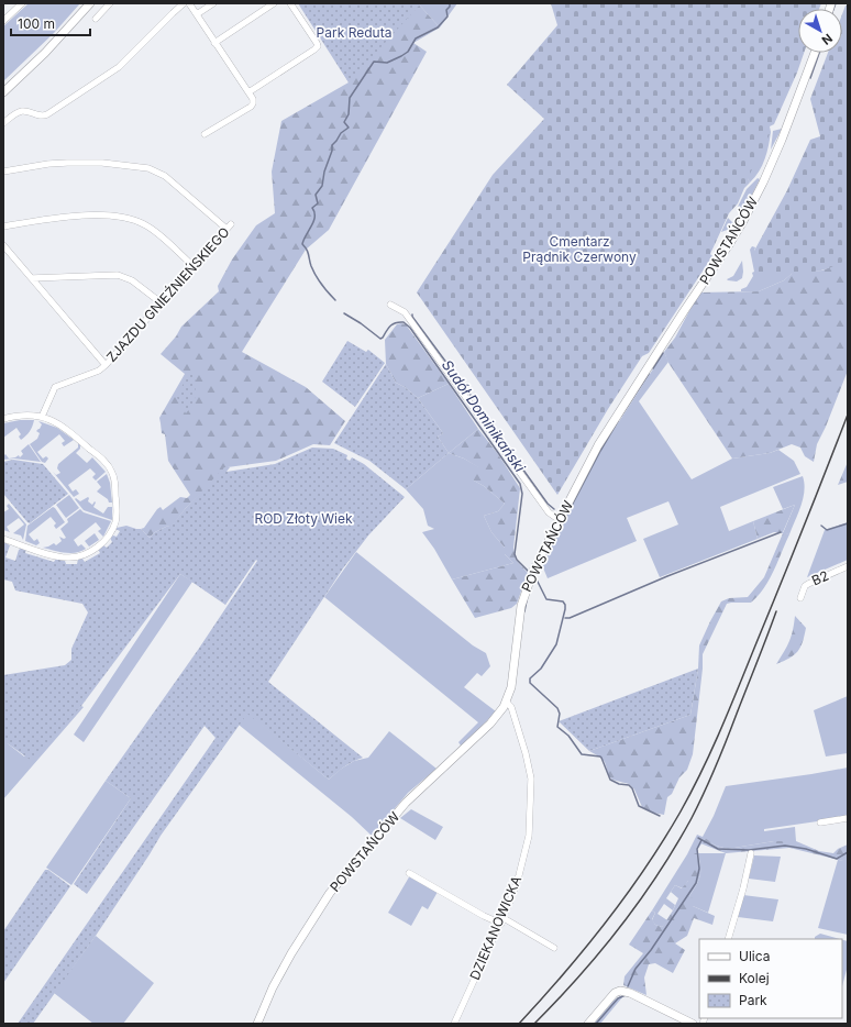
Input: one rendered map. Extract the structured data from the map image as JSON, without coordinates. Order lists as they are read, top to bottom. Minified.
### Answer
{"streets":{"street":["POWSTAŃCÓW","ZJAZDU GNIEŹNIEŃSKIEGO","B2","DZIEKANOWICKA"]},"crossings":[["POWSTAŃCÓW","DZIEKANOWICKA"]],"water":["Sudół Dominikański"],"parks":["Park Reduta","Cmentarz Prądnik Czerwony","ROD Złoty Wiek"],"legend":["Ulica","Kolej","Park"],"scale_bar":"100 m","north":"bottom right"}
